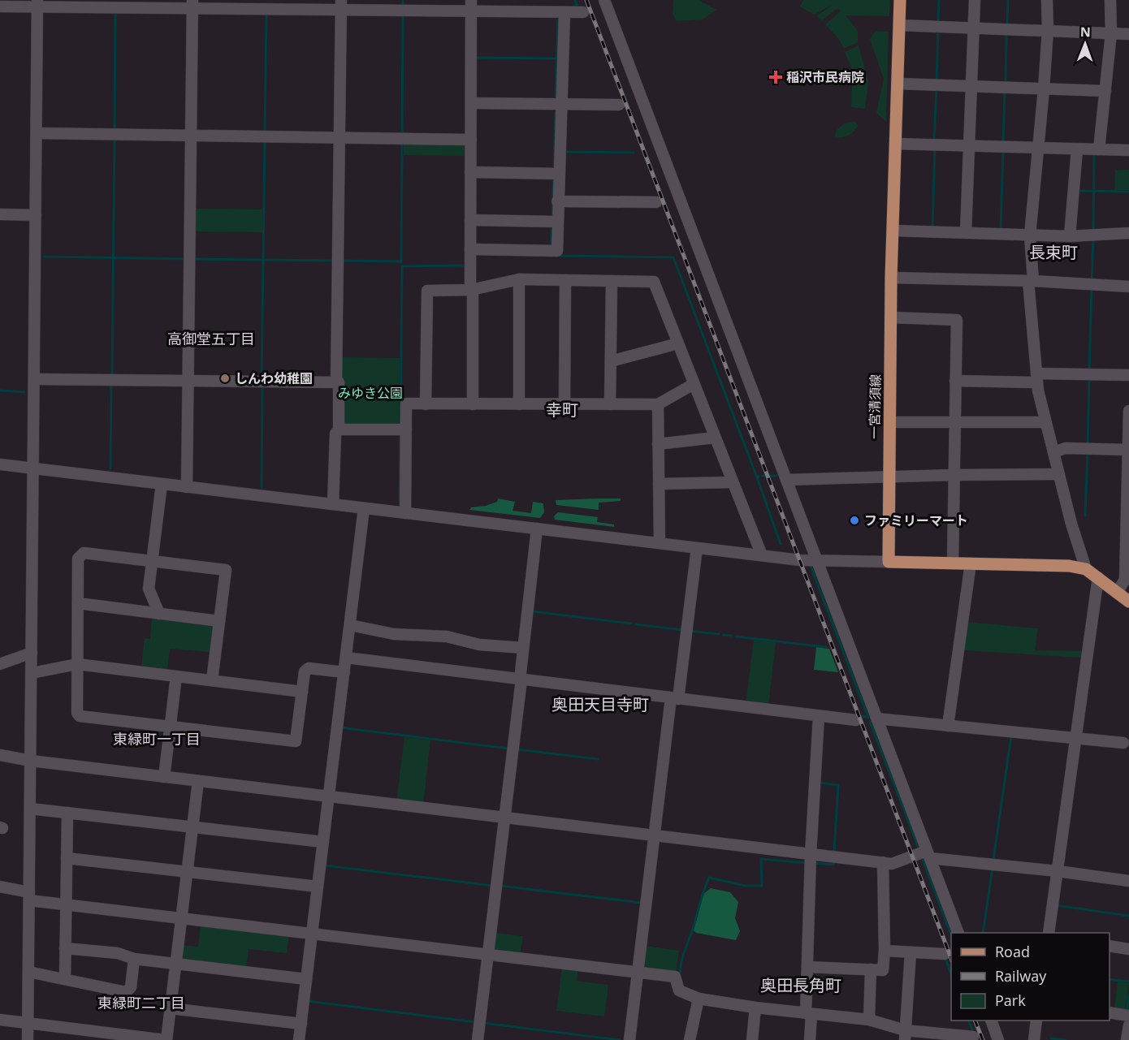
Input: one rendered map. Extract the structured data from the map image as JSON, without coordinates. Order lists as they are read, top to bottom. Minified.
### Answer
{"streets":{"main road":["一宮清須線"]},"districts":["長束町","高御堂五丁目","幸町","奥田天目寺町","東緑町一丁目","奥田長角町","東緑町二丁目"],"parks":["みゆき公園"],"places":{"health":["稲沢市民病院"],"other":["しんわ幼稚園","ファミリーマート"]},"legend":["Road","Railway","Park"],"north":"top"}
